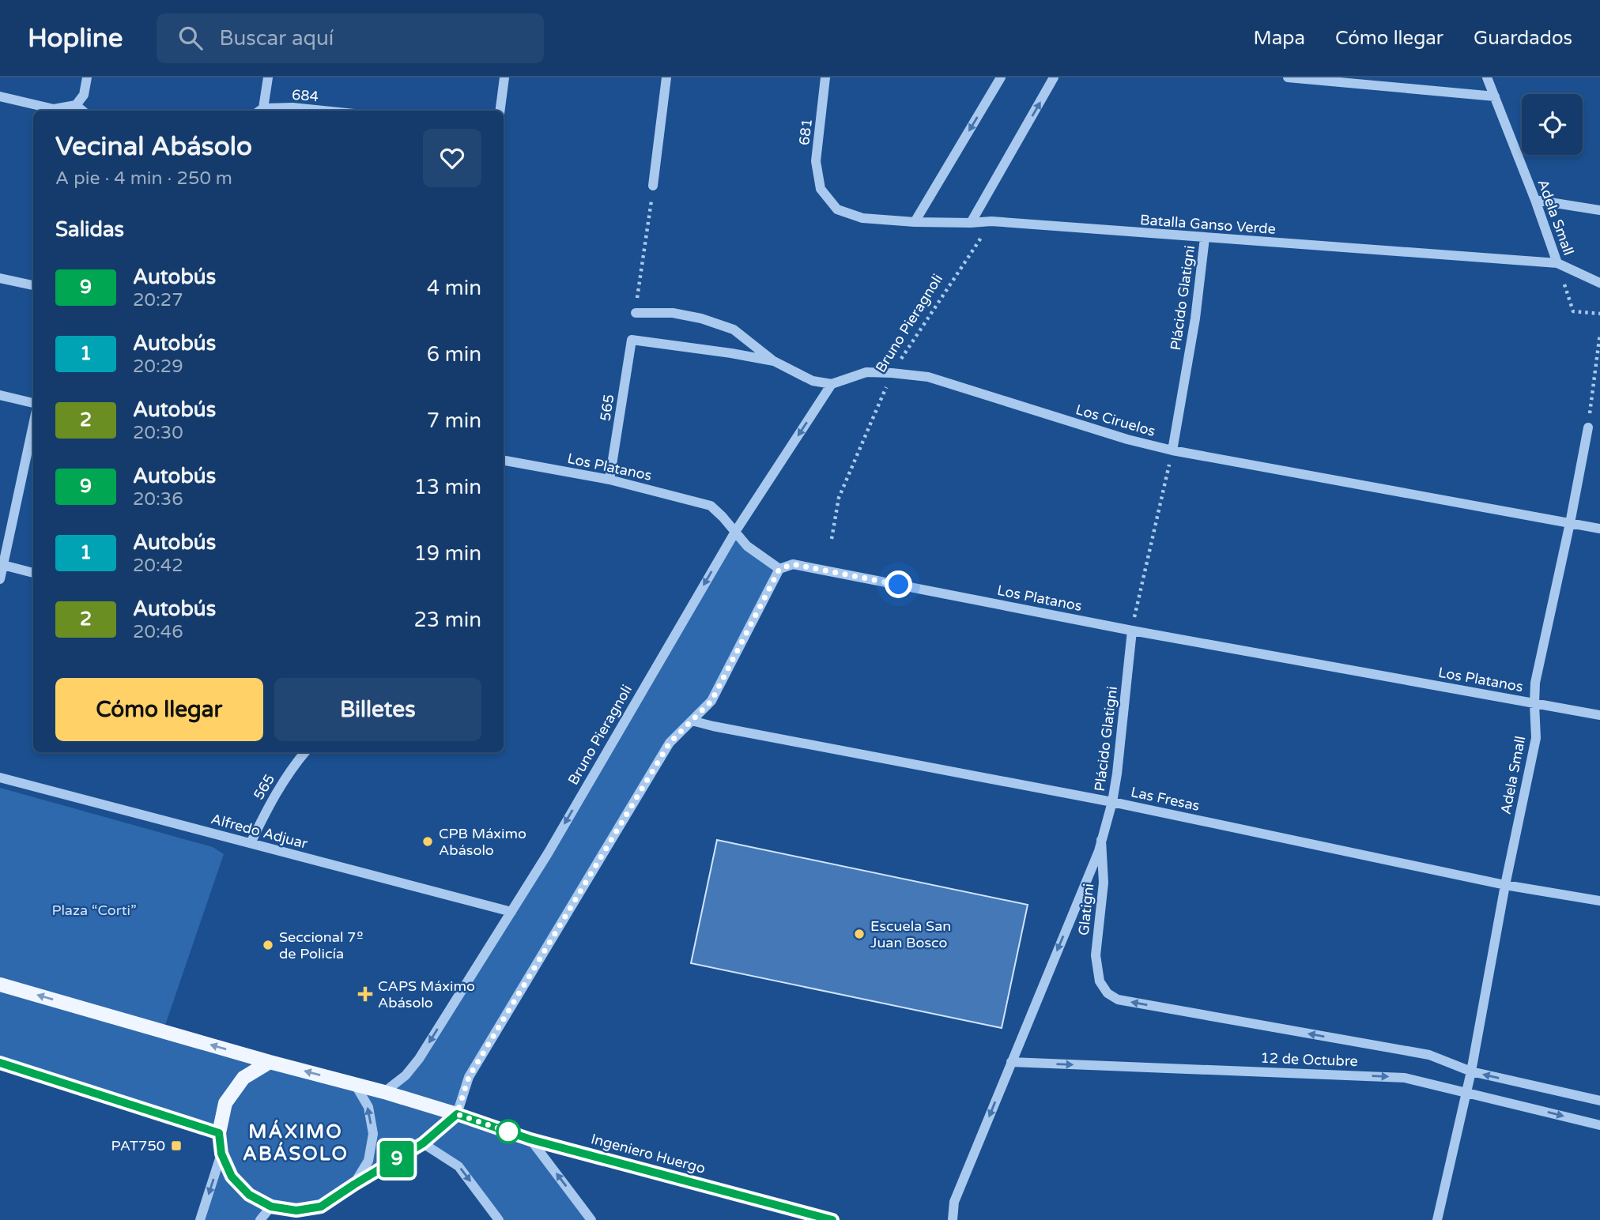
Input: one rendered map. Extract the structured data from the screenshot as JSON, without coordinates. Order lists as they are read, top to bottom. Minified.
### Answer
{"streets":{"main road":["Ingeniero Huergo"],"street":["684","681","Adela Small","Batalla Ganso Verde","Plácido Glatigni","Bruno Pieragnoli","565","Los Ciruelos","Los Platanos","Las Fresas","Alfredo Adjuar","Glatigni","12 de Octubre"]},"crossings":[["681","Batalla Ganso Verde"],["Adela Small","Batalla Ganso Verde"],["Adela Small","Los Ciruelos"],["Adela Small","Los Platanos"],["Adela Small","Las Fresas"],["Adela Small","12 de Octubre"],["Batalla Ganso Verde","Plácido Glatigni"],["Batalla Ganso Verde","Bruno Pieragnoli"],["Plácido Glatigni","Los Ciruelos"],["Plácido Glatigni","Los Platanos"],["Plácido Glatigni","Las Fresas"],["Plácido Glatigni","Glatigni"],["Plácido Glatigni","12 de Octubre"],["Bruno Pieragnoli","Los Ciruelos"],["Bruno Pieragnoli","Los Platanos"],["Bruno Pieragnoli","Alfredo Adjuar"],["Bruno Pieragnoli","Ingeniero Huergo"],["565","Los Platanos"],["565","Alfredo Adjuar"],["Glatigni","12 de Octubre"]],"one_way":["Plácido Glatigni","Bruno Pieragnoli"],"districts":["MÁXIMO ABÁSOLO"],"parks":["Plaza “Corti”"],"places":{"other":["CPB Máximo Abásolo","Escuela San Juan Bosco","Seccional 7º de Policía"],"health":["CAPS Máximo Abásolo"],"transit":["PAT750"]},"lines":["bus line 9"],"page":{"header":"Hopline","search":"Buscar aquí","nav":["Mapa","Cómo llegar","Guardados"],"on_map":"9","heading":[["Vecinal Abásolo","A pie · 4 min · 250 m"],"Salidas"],"list":[{"mark":"9","name":"Autobús","note":"20:27","value":"4 min"},{"mark":"1","name":"Autobús","note":"20:29","value":"6 min"},{"mark":"2","name":"Autobús","note":"20:30","value":"7 min"},{"mark":"9","name":"Autobús","note":"20:36","value":"13 min"},{"mark":"1","name":"Autobús","note":"20:42","value":"19 min"},{"mark":"2","name":"Autobús","note":"20:46","value":"23 min"}],"buttons":["Cómo llegar","Billetes"]}}
